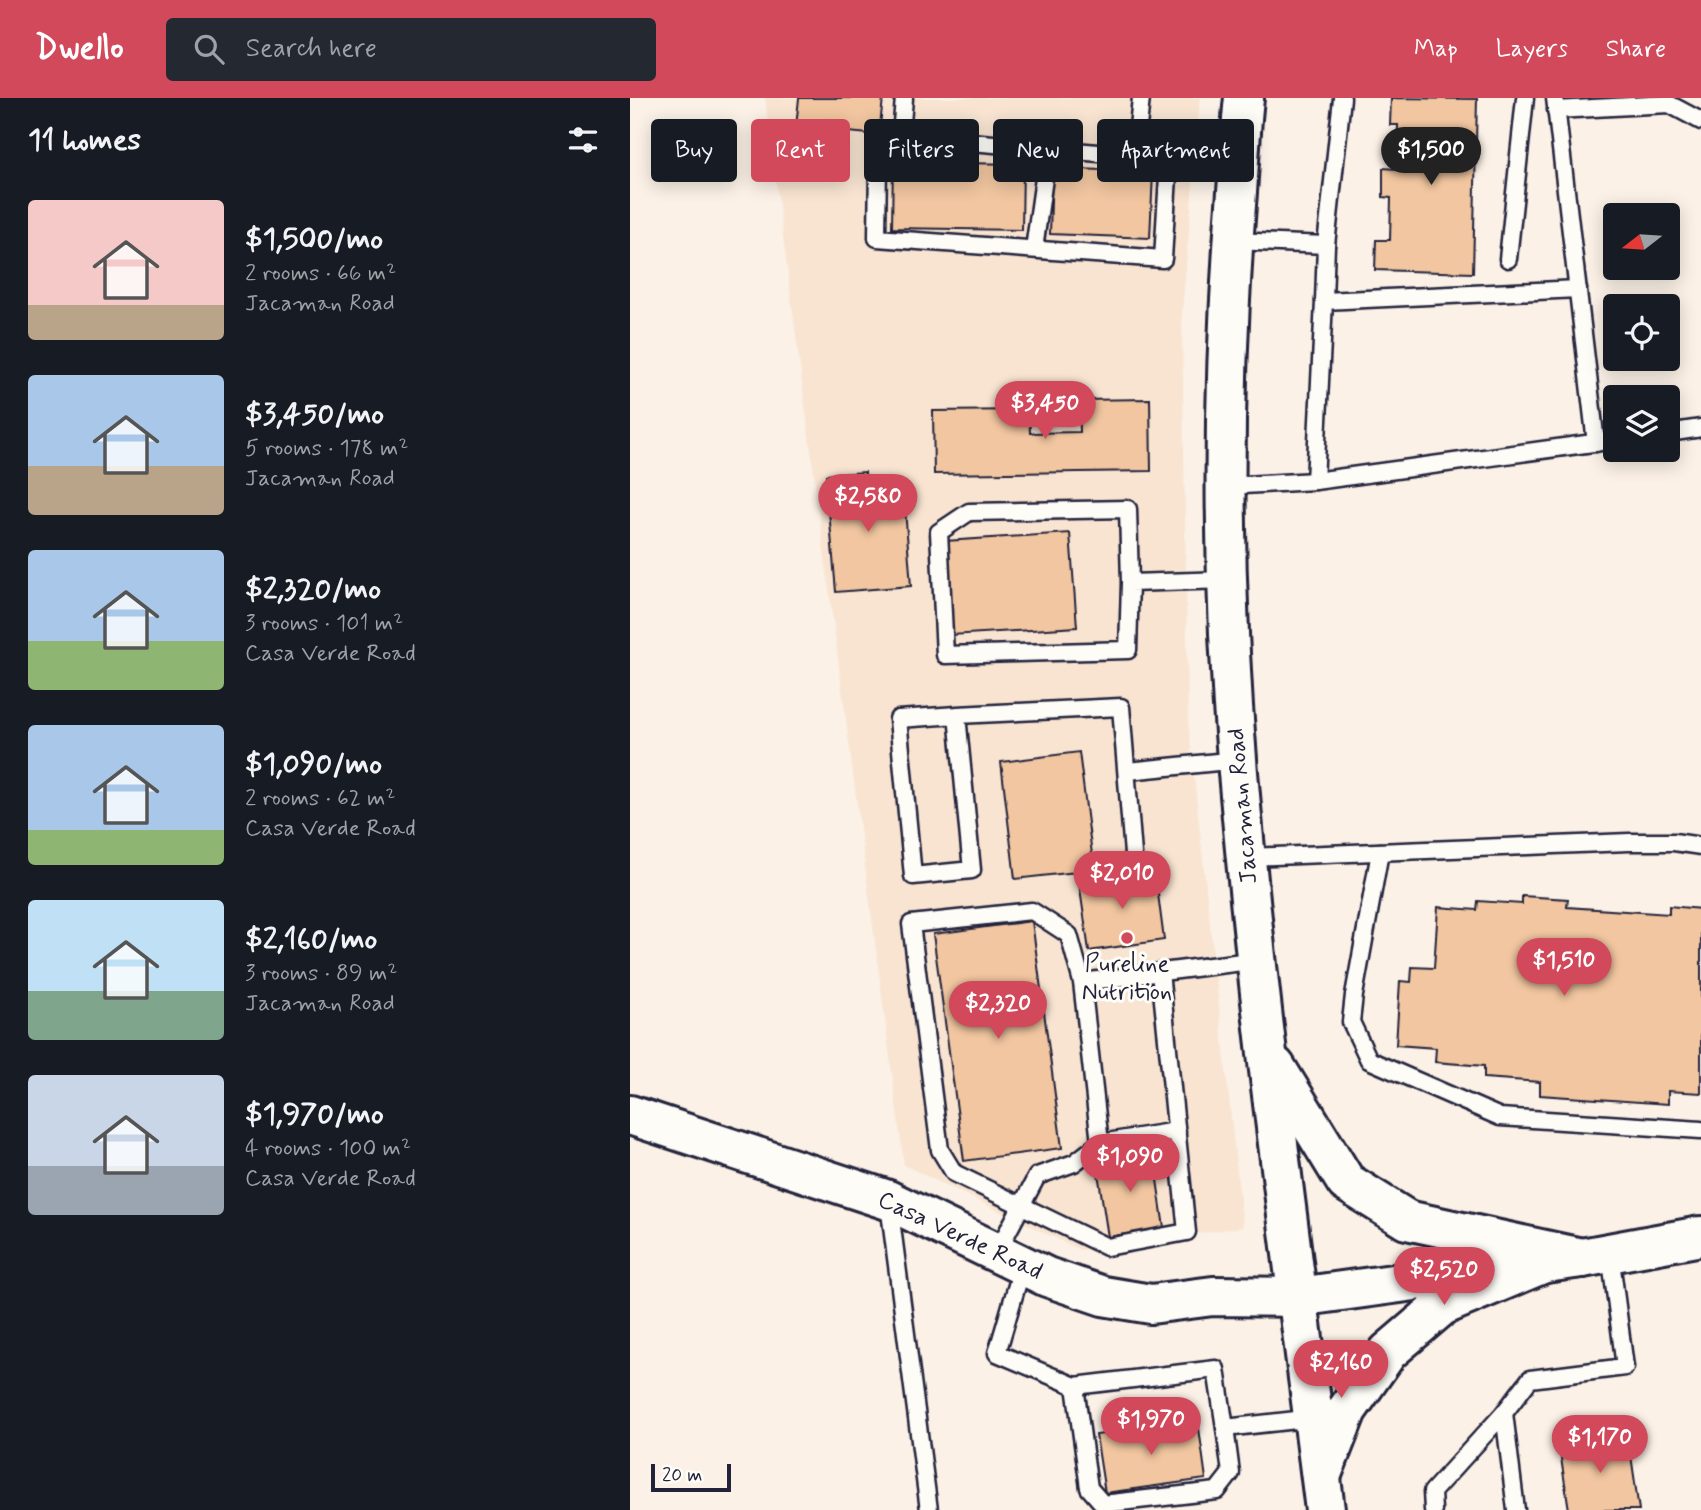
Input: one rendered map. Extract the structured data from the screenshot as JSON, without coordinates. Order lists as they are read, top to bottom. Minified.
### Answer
{"streets":{"main road":["Jacaman Road","Casa Verde Road"]},"crossings":[["Jacaman Road","Casa Verde Road"]],"places":["Pureline Nutrition"],"scale_bar":"20 m","north":"left","page":{"header":"Dwello","search":"Search here","nav":["Map","Layers","Share"],"heading":"11 homes","chip":["Buy","Rent","Filters","New","Apartment"],"price":["$1,500","$3,450","$2,580","$2,010","$1,510","$2,320","$1,090","$2,520","$2,160","$1,970","$1,170"],"list":[{"name":"$1,500/mo","note":"2 rooms · 66 m² · Jacaman Road"},{"name":"$3,450/mo","note":"5 rooms · 178 m² · Jacaman Road"},{"name":"$2,320/mo","note":"3 rooms · 101 m² · Casa Verde Road"},{"name":"$1,090/mo","note":"2 rooms · 62 m² · Casa Verde Road"},{"name":"$2,160/mo","note":"3 rooms · 89 m² · Jacaman Road"},{"name":"$1,970/mo","note":"4 rooms · 100 m² · Casa Verde Road"}],"scale":"20 m"}}
